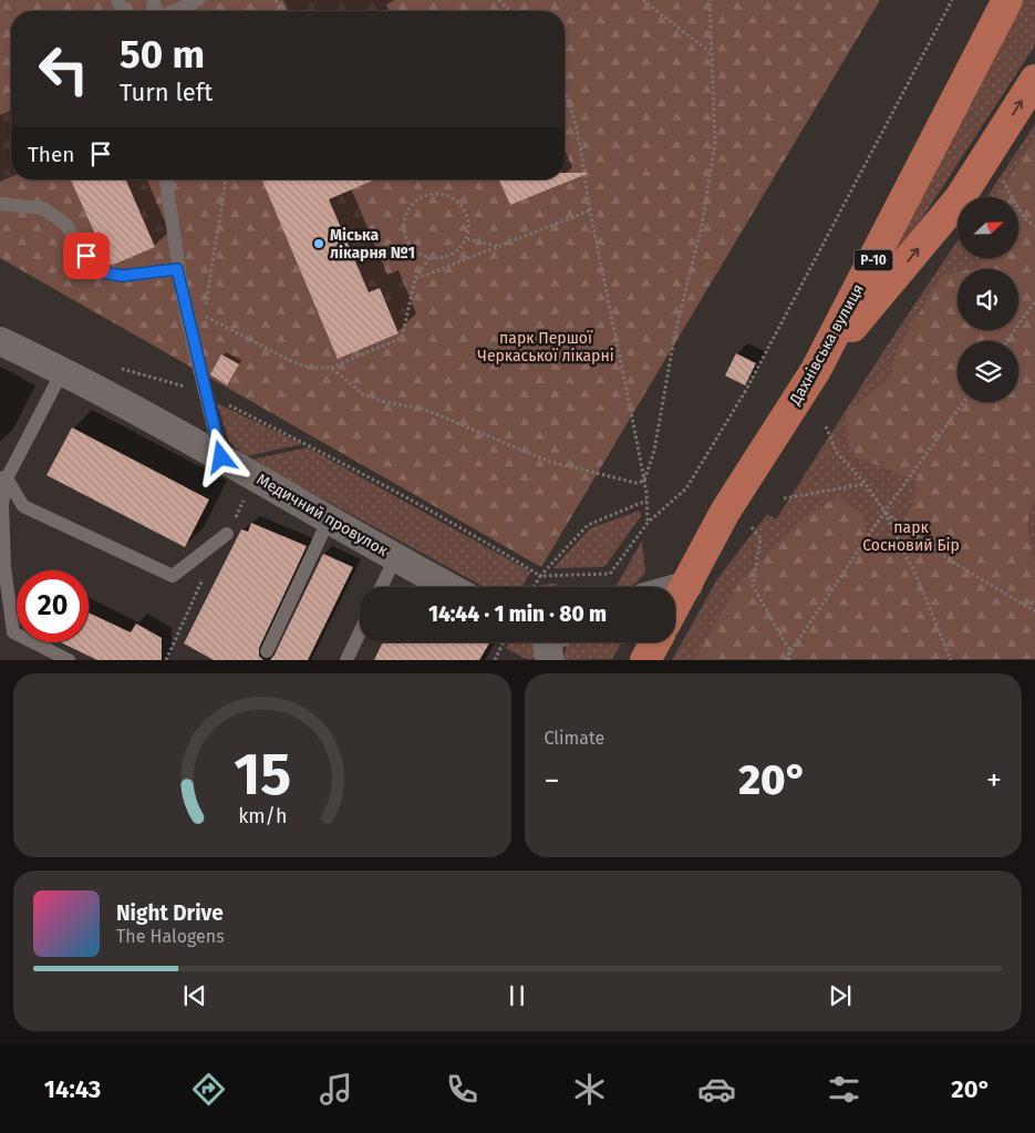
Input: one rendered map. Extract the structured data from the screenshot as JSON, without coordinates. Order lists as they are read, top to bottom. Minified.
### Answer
{"streets":{"main road":["Р-10","Дахнівська вулиця"],"street":["Медичний провулок"]},"parks":["парк Першої Черкаської лікарні","парк Сосновий Бір"],"places":["Міська лікарня №1"],"north":"right","page":{"turn":["50 m","Turn left"],"then":"Then","limit":"20","trip":"14:44 · 1 min · 80 m","tile":"Climate","heat":["−","20°","+"],"song":["Night Drive","The Halogens"],"tabs":["14:43","20°"],"gauge":["15","km/h"]}}
